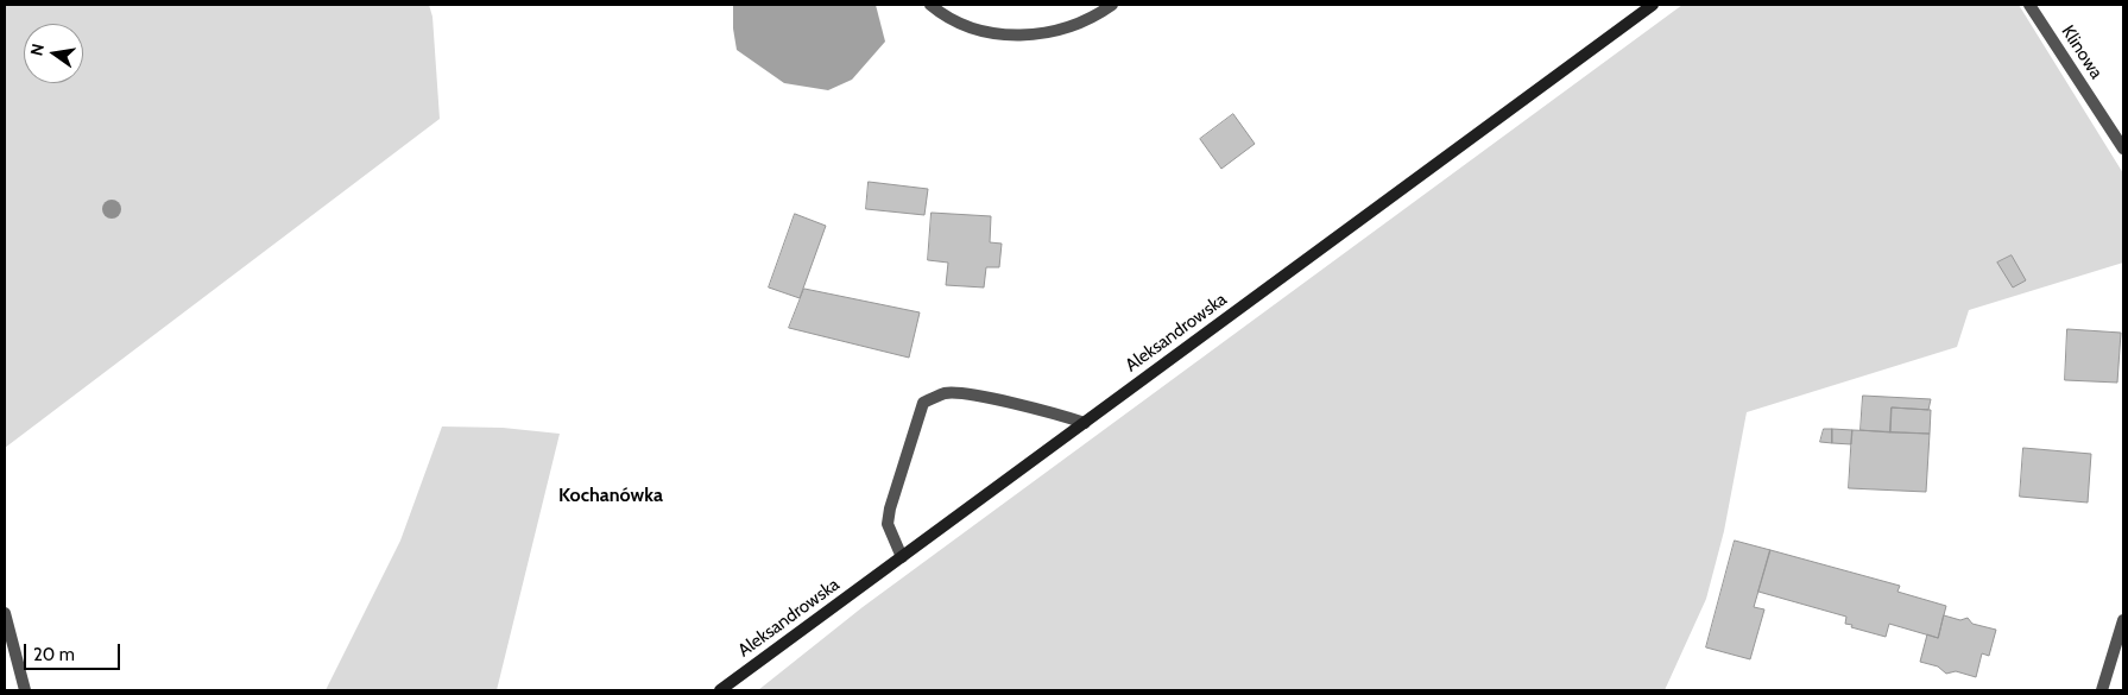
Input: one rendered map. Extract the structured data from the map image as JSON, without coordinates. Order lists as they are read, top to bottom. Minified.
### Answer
{"streets":{"main road":["Aleksandrowska"],"street":["Klinowa"]},"districts":["Kochanówka"],"scale_bar":"20 m","north":"left"}
